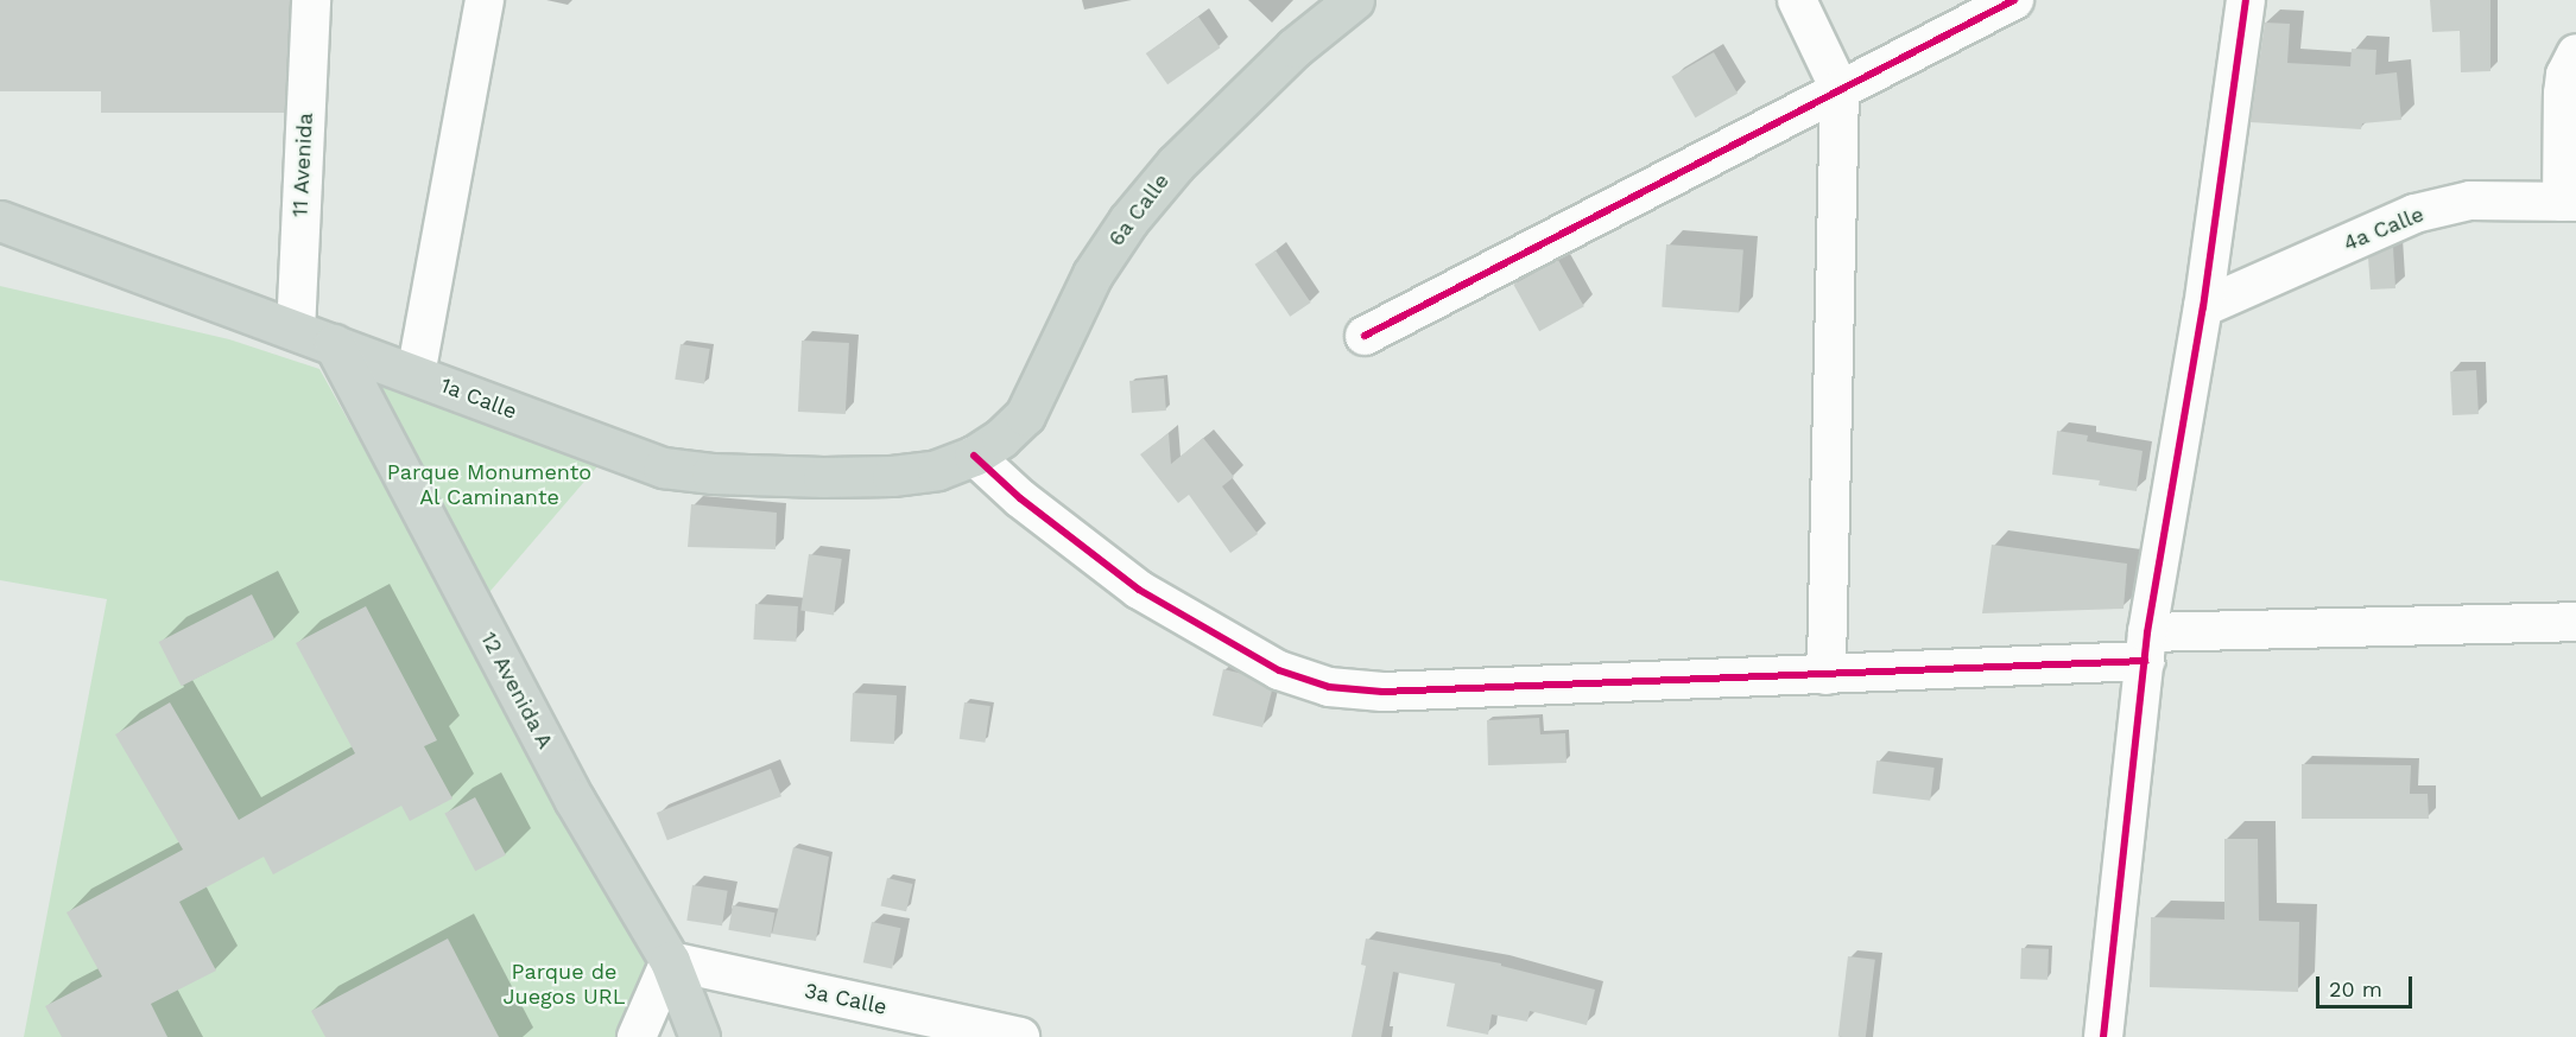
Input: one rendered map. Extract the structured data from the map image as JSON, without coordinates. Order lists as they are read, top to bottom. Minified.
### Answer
{"streets":{"main road":["6a Calle","1a Calle","12 Avenida A"],"street":["11 Avenida","4a Calle","3a Calle"]},"crossings":[["11 Avenida","1a Calle"],["6a Calle","1a Calle"],["1a Calle","12 Avenida A"],["12 Avenida A","3a Calle"]],"parks":["Parque Monumento Al Caminante","Parque de Juegos URL"],"scale_bar":"20 m"}
